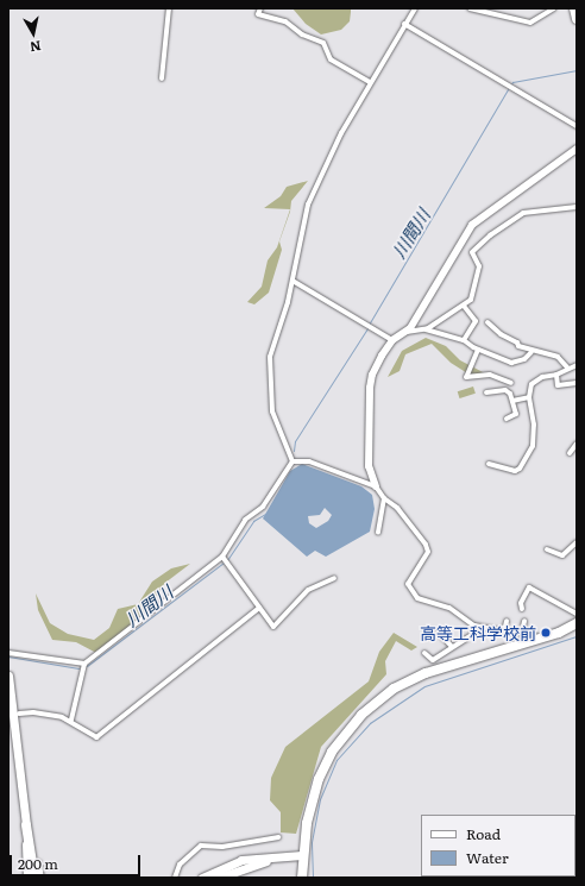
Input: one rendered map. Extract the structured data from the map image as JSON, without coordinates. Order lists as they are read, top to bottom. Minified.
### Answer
{"water":["川間川"],"places":["高等工科学校前"],"legend":["Road","Water"],"scale_bar":"200 m","north":"bottom"}
